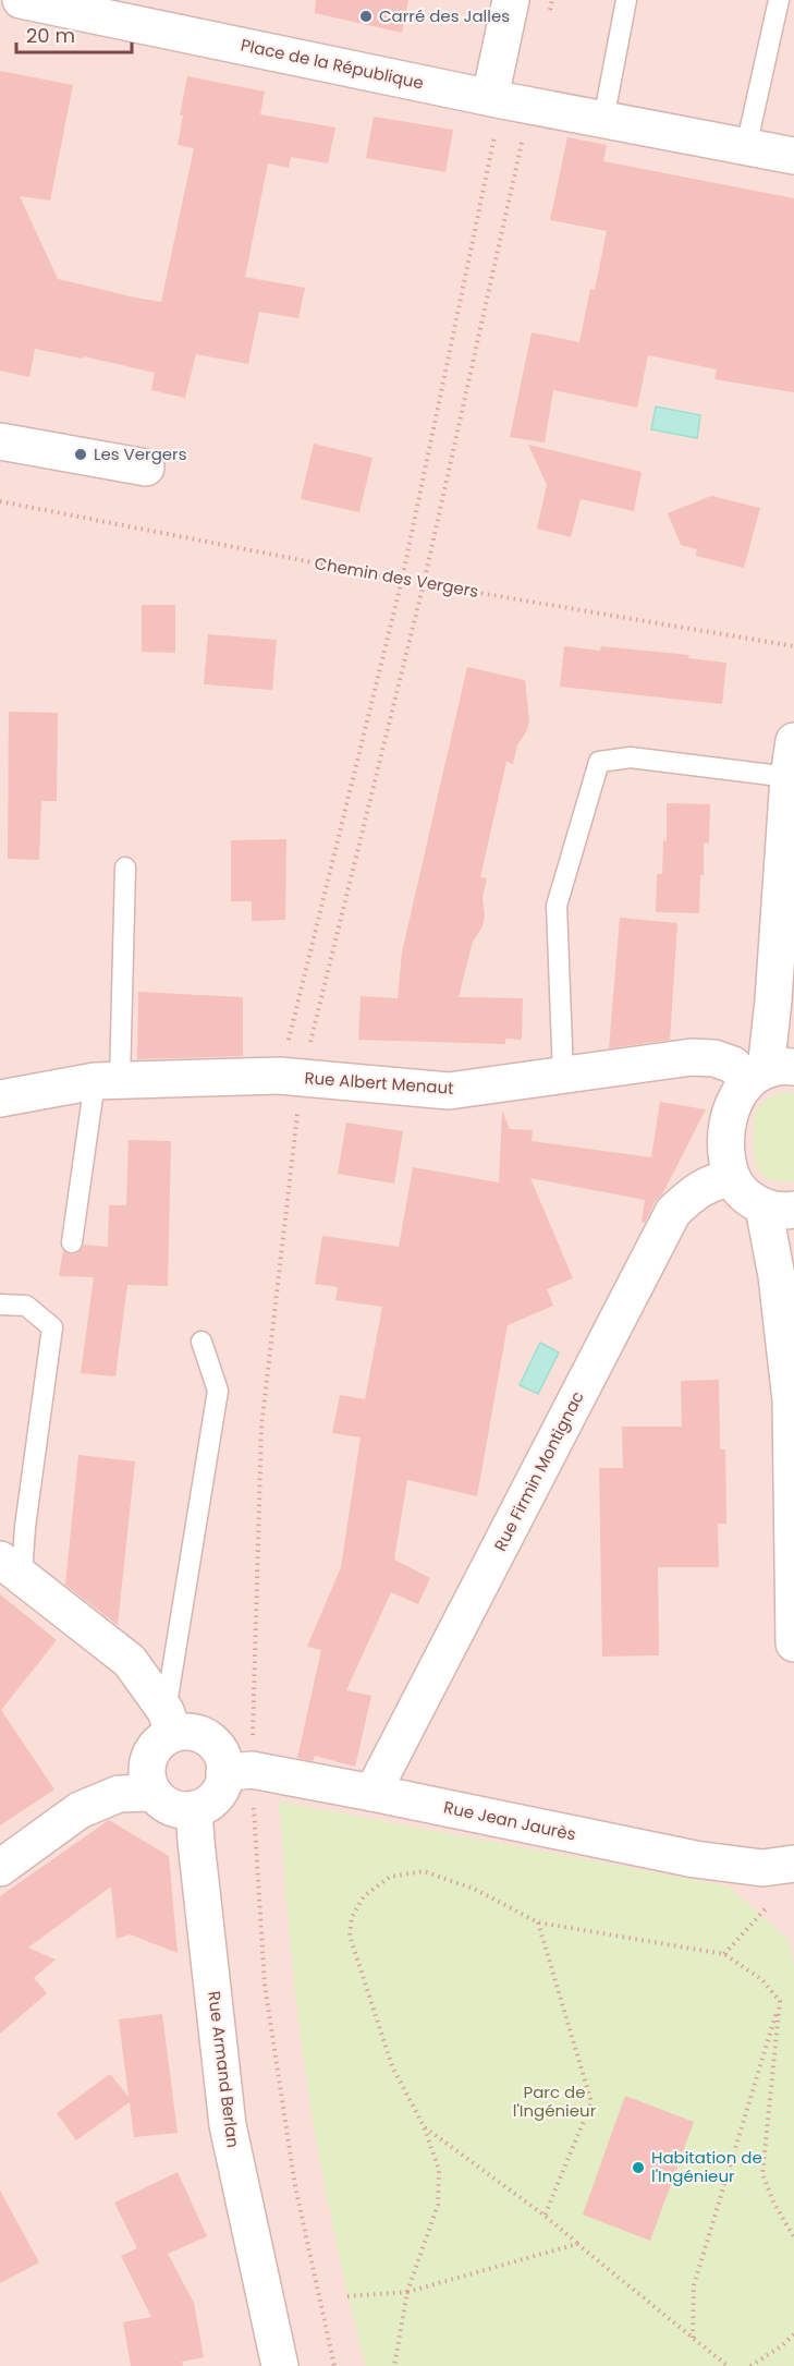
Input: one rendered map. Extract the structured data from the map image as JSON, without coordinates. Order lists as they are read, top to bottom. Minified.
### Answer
{"streets":{"street":["Place de la République","Rue Albert Menaut","Rue Firmin Montignac","Rue Jean Jaurès","Rue Armand Berlan"],"path":["Chemin des Vergers"]},"crossings":[["Rue Firmin Montignac","Rue Jean Jaurès"],["Rue Jean Jaurès","Rue Armand Berlan"]],"parks":["Parc de l'Ingénieur"],"places":["Carré des Jalles","Les Vergers","Habitation de l'Ingénieur"],"scale_bar":"20 m"}
